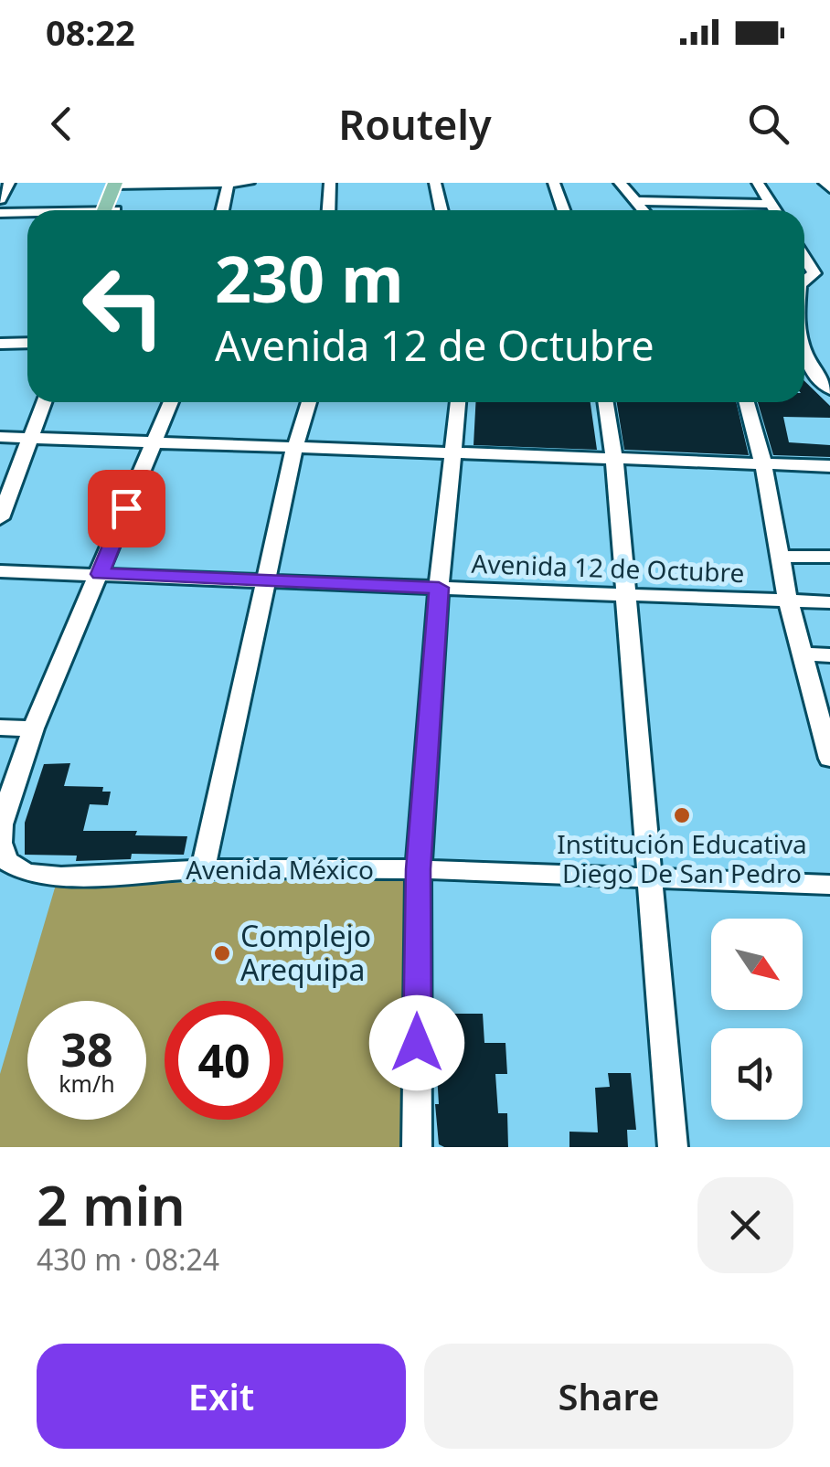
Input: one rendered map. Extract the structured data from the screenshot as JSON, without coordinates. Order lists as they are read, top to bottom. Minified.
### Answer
{"streets":{"street":["Avenida 12 de Octubre","Avenida México"]},"places":["Institución Educativa Diego De San Pedro","Complejo Arequipa"],"north":"bottom right","page":{"status":"08:22","header":"Routely","turn":["230 m","Avenida 12 de Octubre"],"speed":"38 km/h","limit":"40","heading":["2 min","430 m · 08:24"],"buttons":["Exit","Share"]}}
